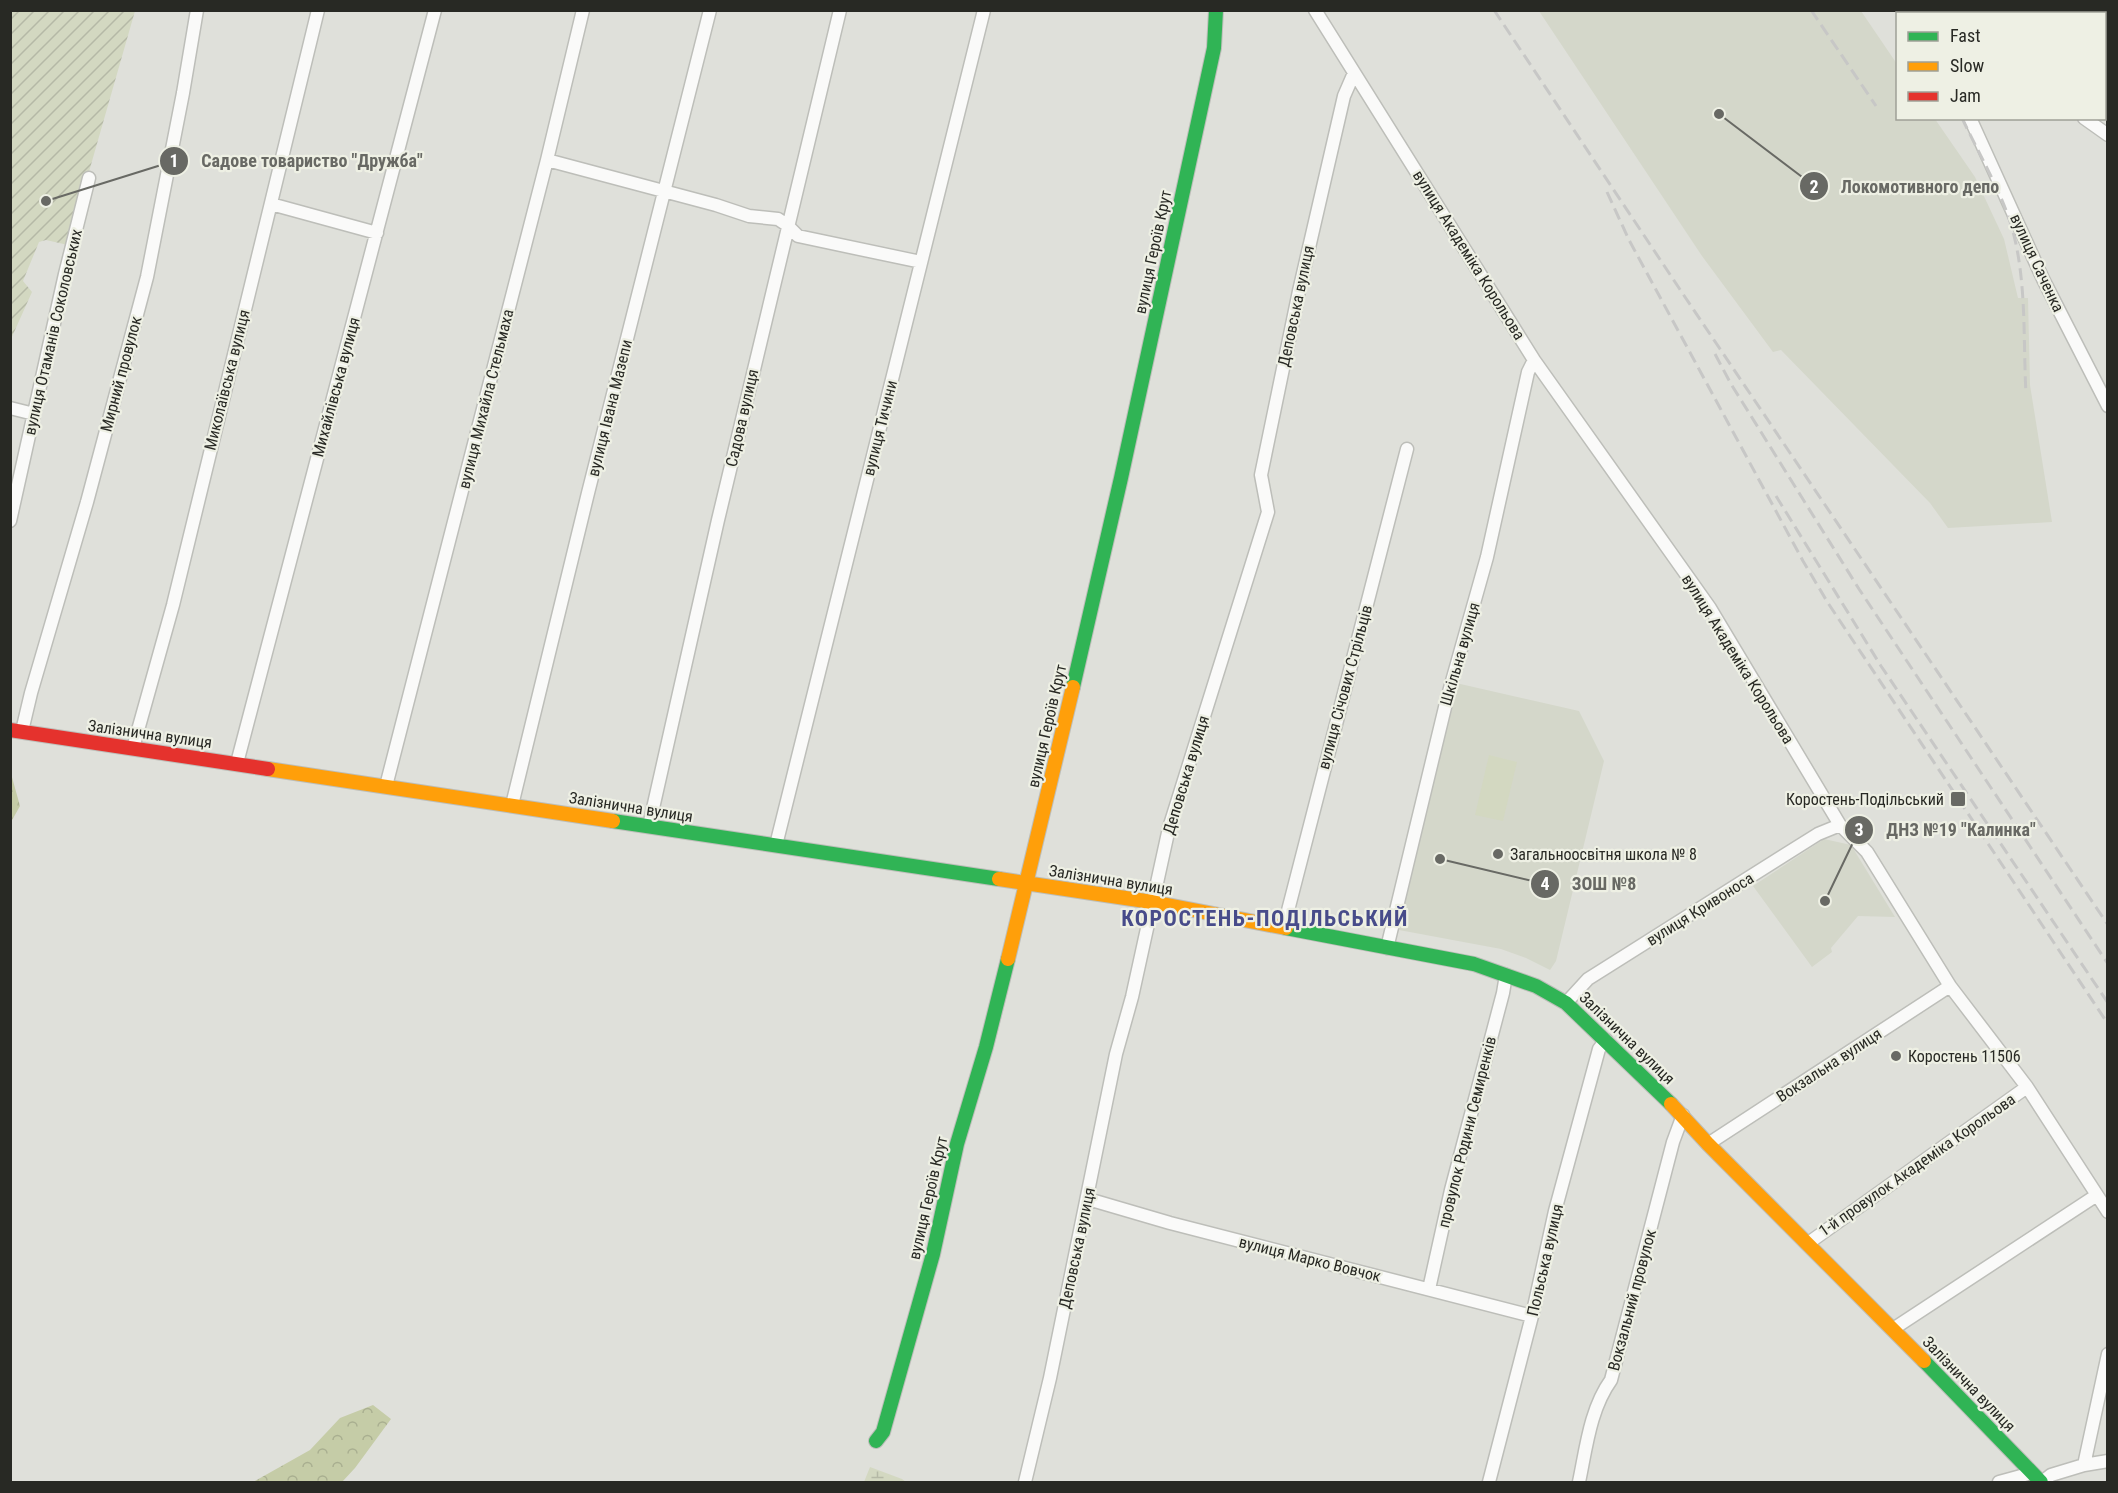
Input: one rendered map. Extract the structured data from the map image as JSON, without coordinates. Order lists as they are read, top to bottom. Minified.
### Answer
{"streets":{"street":["вулиця Героїв Крут","вулиця Академіка Корольова","вулиця Саченка","Деповська вулиця","вулиця Отаманів Соколовських","Мирний провулок","Миколаївська вулиця","Михайлівська вулиця","вулиця Михайла Стельмаха","вулиця Івана Мазепи","Садова вулиця","вулиця Тичини","Шкільна вулиця","вулиця Січових Стрільців","Залізнична вулиця","вулиця Кривоноса","Вокзальна вулиця","провулок Родини Семиренків","1-й провулок Академіка Корольова","вулиця Марко Вовчок","Польська вулиця","Вокзальний провулок"]},"crossings":[["вулиця Героїв Крут","Залізнична вулиця"],["вулиця Академіка Корольова","Деповська вулиця"],["вулиця Академіка Корольова","Шкільна вулиця"],["вулиця Академіка Корольова","вулиця Кривоноса"],["вулиця Академіка Корольова","Вокзальна вулиця"],["вулиця Академіка Корольова","1-й провулок Академіка Корольова"],["Деповська вулиця","Залізнична вулиця"],["Деповська вулиця","вулиця Марко Вовчок"],["Мирний провулок","Залізнична вулиця"],["Миколаївська вулиця","Залізнична вулиця"],["Михайлівська вулиця","Залізнична вулиця"],["вулиця Михайла Стельмаха","Залізнична вулиця"],["вулиця Івана Мазепи","Залізнична вулиця"],["Садова вулиця","Залізнична вулиця"],["вулиця Тичини","Залізнична вулиця"],["Шкільна вулиця","Залізнична вулиця"],["вулиця Січових Стрільців","Залізнична вулиця"],["Залізнична вулиця","вулиця Кривоноса"],["Залізнична вулиця","Вокзальна вулиця"],["Залізнична вулиця","провулок Родини Семиренків"],["Залізнична вулиця","1-й провулок Академіка Корольова"],["Залізнична вулиця","Польська вулиця"],["Залізнична вулиця","Вокзальний провулок"],["провулок Родини Семиренків","вулиця Марко Вовчок"],["вулиця Марко Вовчок","Польська вулиця"]],"districts":["КОРОСТЕНЬ-ПОДІЛЬСЬКИЙ"],"places":{"other":["Локомотивного депо","Садове товариство \"Дружба\"","Загальноосвітня школа № 8","ЗОШ №8","ДНЗ №19 \"Калинка\"","Коростень 11506"],"transit":["Коростень-Подільський"]},"legend":["Fast","Slow","Jam"]}
